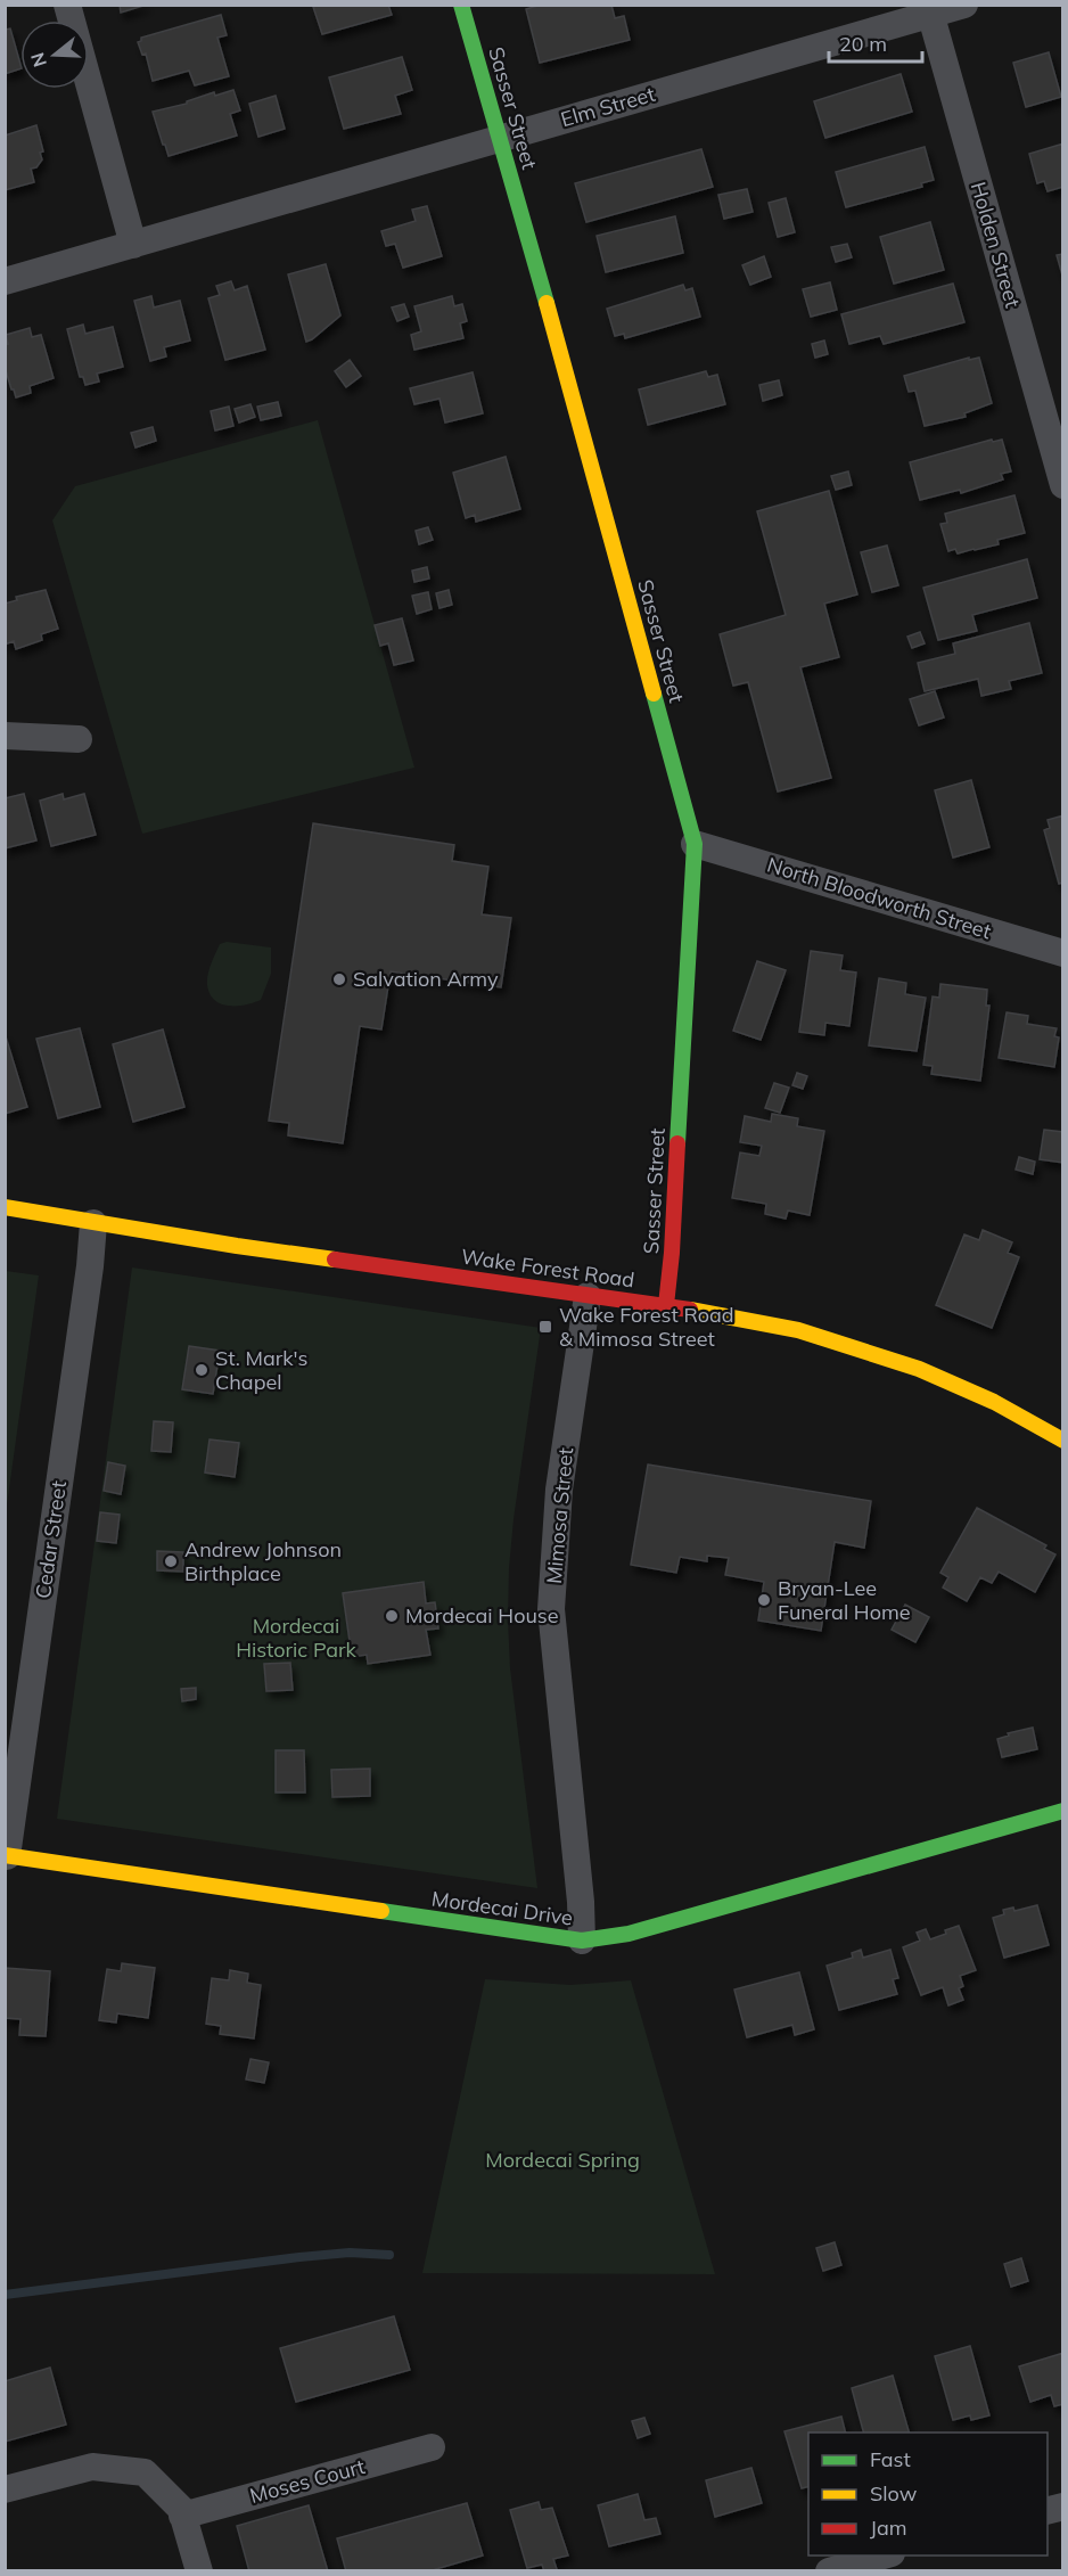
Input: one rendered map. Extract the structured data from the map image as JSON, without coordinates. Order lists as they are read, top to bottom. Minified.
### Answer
{"streets":{"street":["Elm Street","Sasser Street","Holden Street","North Bloodworth Street","Wake Forest Road","Mimosa Street","Cedar Street","Mordecai Drive","Moses Court"]},"crossings":[["Elm Street","Sasser Street"],["Elm Street","Holden Street"],["Sasser Street","North Bloodworth Street"],["Sasser Street","Wake Forest Road"],["Wake Forest Road","Mimosa Street"],["Wake Forest Road","Cedar Street"],["Mimosa Street","Mordecai Drive"],["Cedar Street","Mordecai Drive"]],"parks":["Mordecai Historic Park","Mordecai Spring"],"places":{"other":["Salvation Army","St. Mark's Chapel","Andrew Johnson Birthplace","Bryan-Lee Funeral Home","Mordecai House"],"transit":["Wake Forest Road & Mimosa Street"]},"legend":["Fast","Slow","Jam"],"scale_bar":"20 m","north":"left"}
